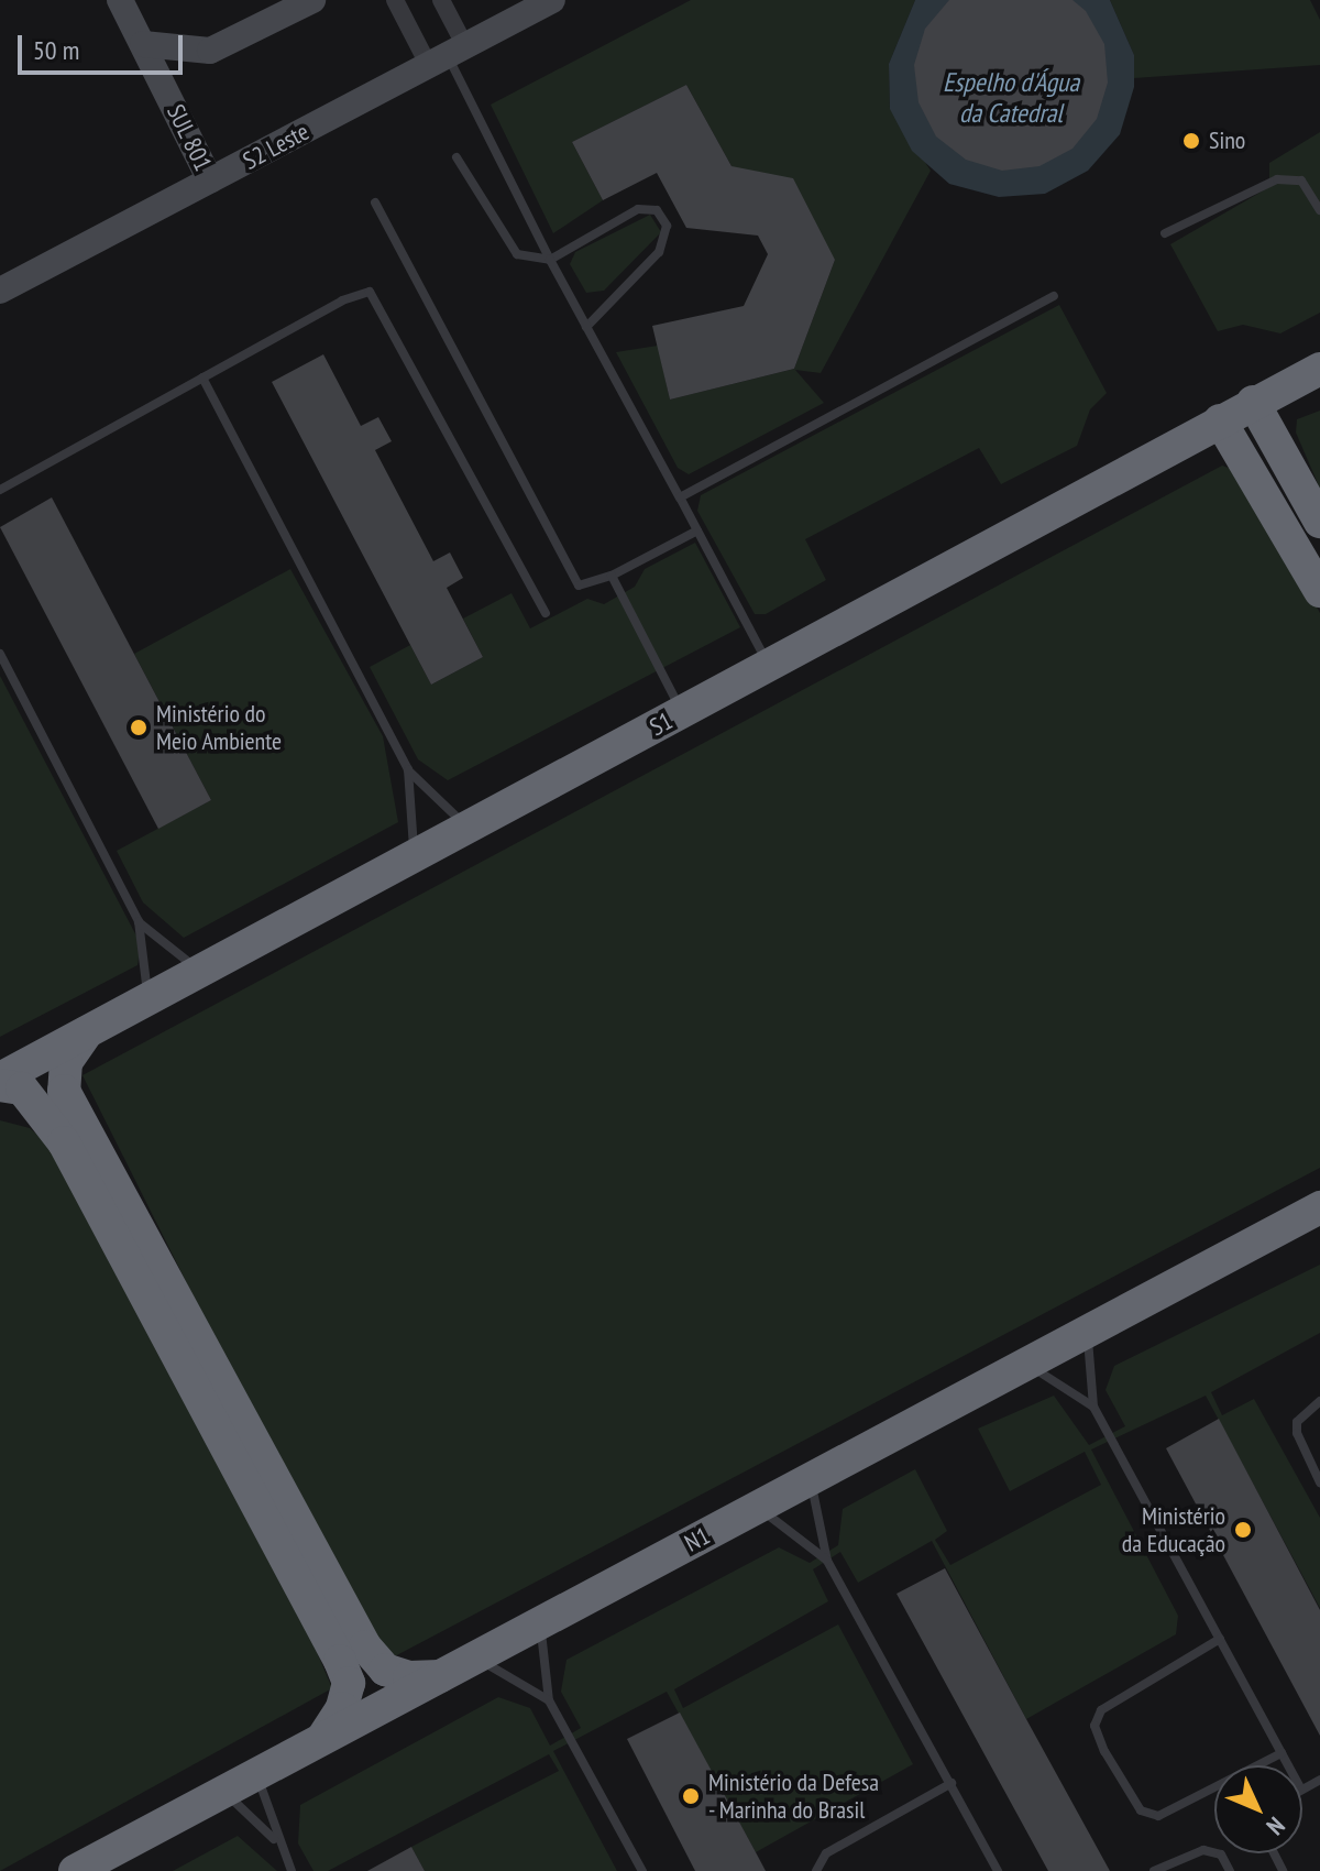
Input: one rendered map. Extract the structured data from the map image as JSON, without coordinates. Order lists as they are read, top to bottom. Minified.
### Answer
{"streets":{"highway":["S1","N1"],"main road":["SUL 801","S2 Leste"]},"crossings":[["SUL 801","S2 Leste"]],"water":["Espelho d'Água da Catedral"],"places":["Sino","Ministério do Meio Ambiente","Ministério da Educação","Ministério da Defesa - Marinha do Brasil"],"scale_bar":"50 m","north":"bottom right"}
